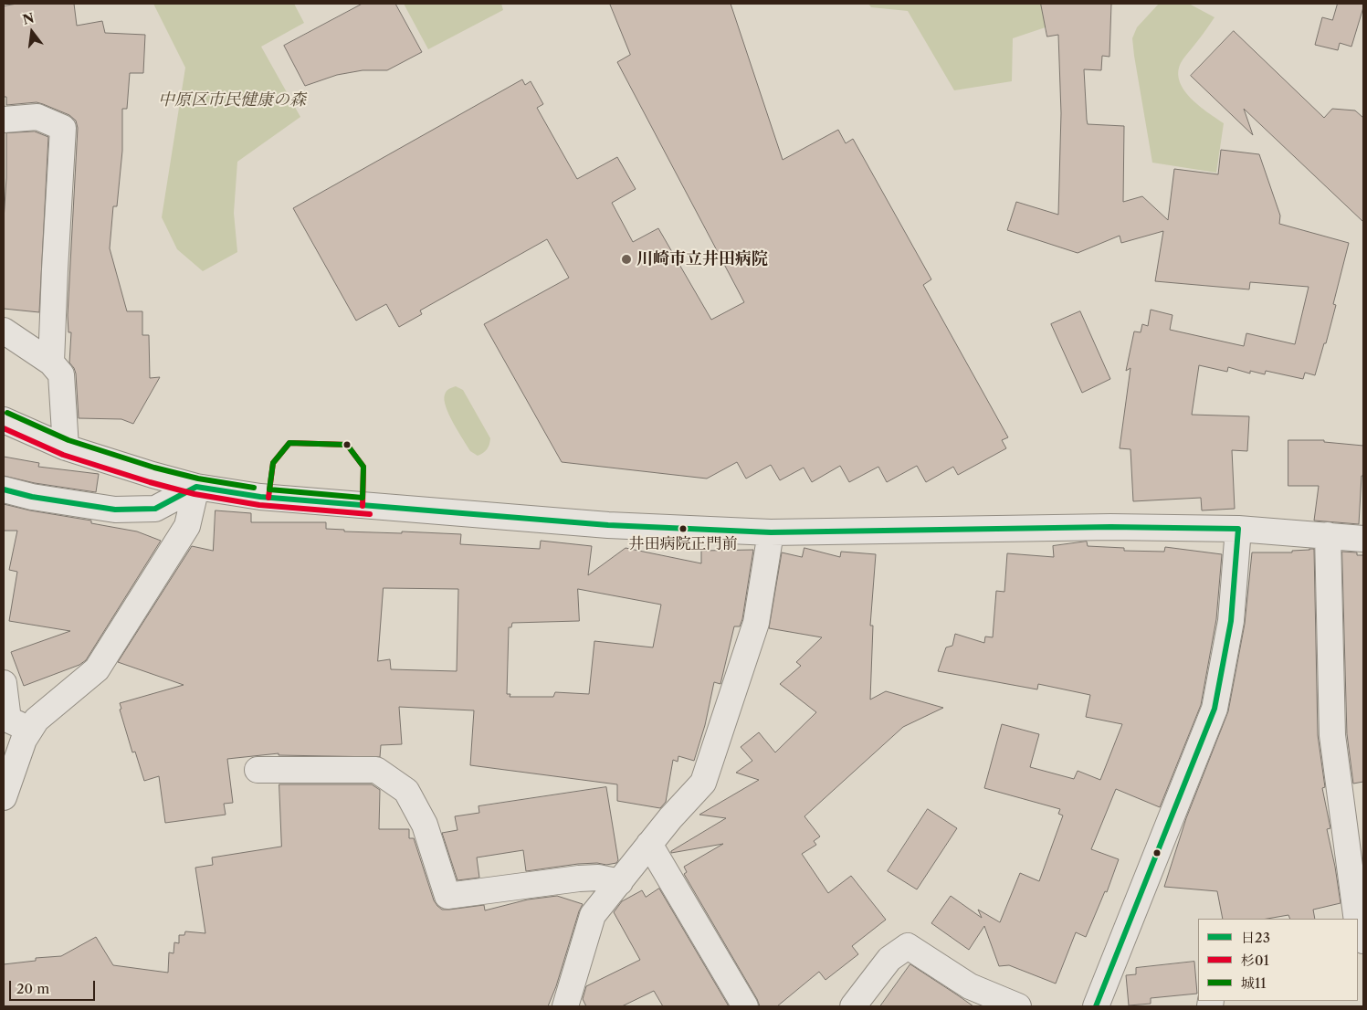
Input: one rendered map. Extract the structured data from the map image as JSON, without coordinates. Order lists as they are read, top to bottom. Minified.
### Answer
{"parks":["中原区市民健康の森"],"places":["川崎市立井田病院","井田病院正門前"],"lines":["transit line 城11","transit line 杉01","transit line 日23"],"legend":["日23","杉01","城11"],"scale_bar":"20 m","north":"top"}
